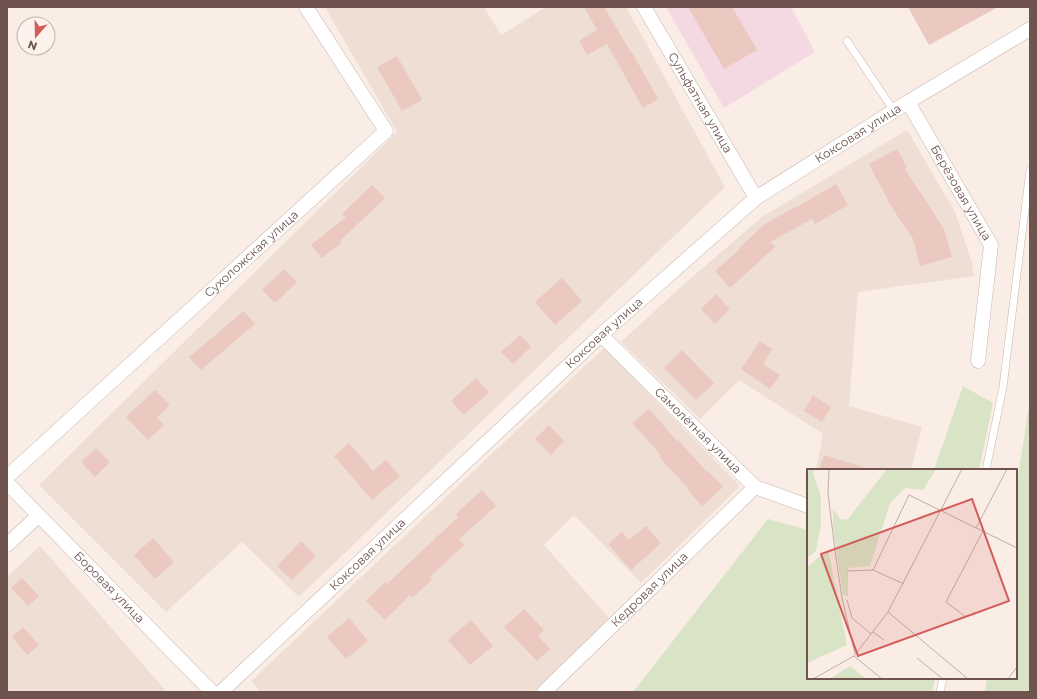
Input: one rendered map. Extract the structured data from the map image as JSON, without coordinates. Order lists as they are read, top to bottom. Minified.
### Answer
{"streets":{"street":["Сульфатная улица","Коксовая улица","Берёзовая улица","Сухоложская улица","Самолётная улица","Боровая улица","Кедровая улица"]},"crossings":[["Сульфатная улица","Коксовая улица"],["Коксовая улица","Берёзовая улица"],["Коксовая улица","Самолётная улица"],["Самолётная улица","Кедровая улица"]],"north":"bottom"}
